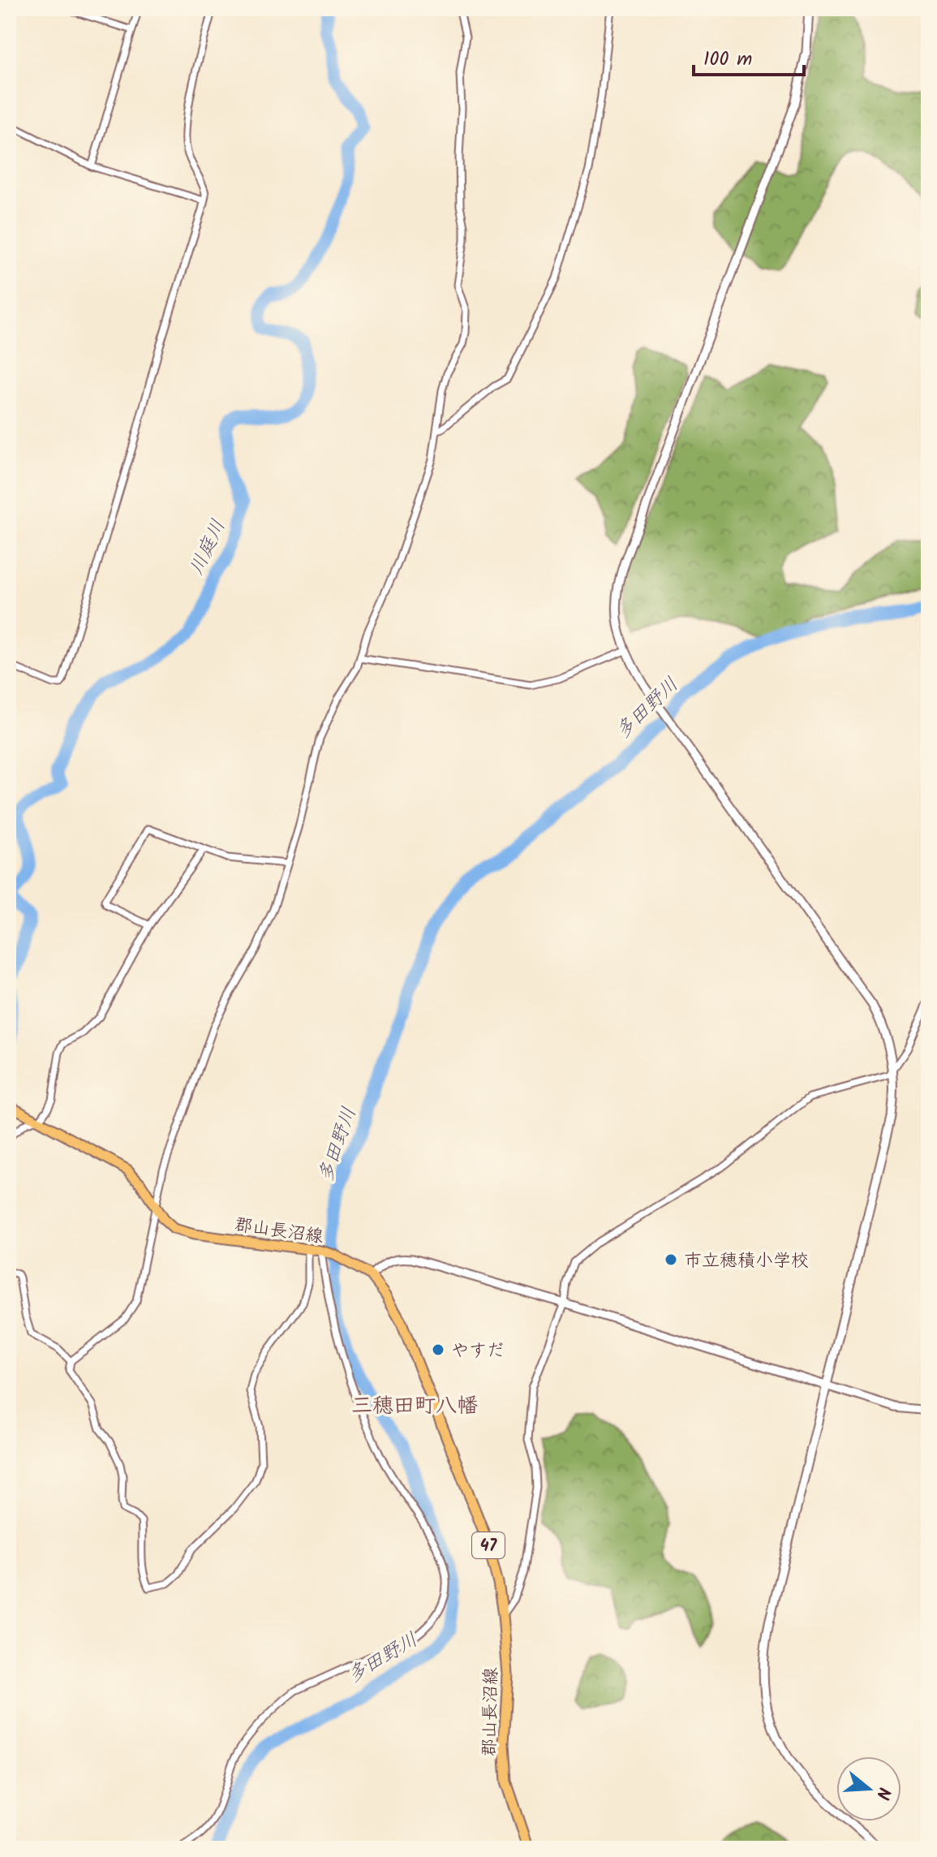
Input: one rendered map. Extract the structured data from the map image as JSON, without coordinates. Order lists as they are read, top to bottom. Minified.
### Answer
{"streets":{"main road":["郡山長沼線","47"]},"districts":["三穂田町八幡"],"water":["川庭川","多田野川"],"places":["市立穂積小学校","やすだ"],"scale_bar":"100 m","north":"right"}
